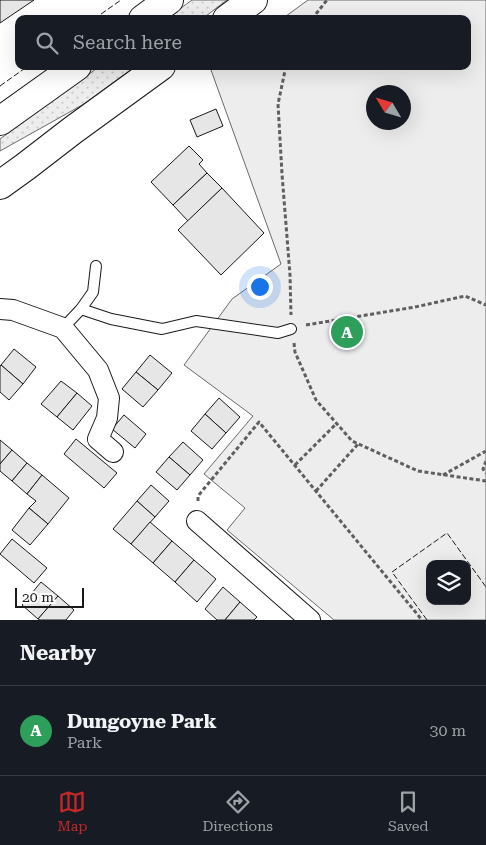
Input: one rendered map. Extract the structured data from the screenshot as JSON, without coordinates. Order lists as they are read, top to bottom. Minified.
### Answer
{"scale_bar":"20 m","north":"top left","page":{"search":"Search here","pins":"A","scale":"20 m","heading":"Nearby","list":[{"mark":"A","name":"Dungoyne Park","note":"Park","value":"30 m"}],"nav":["Map","Directions","Saved"]}}
